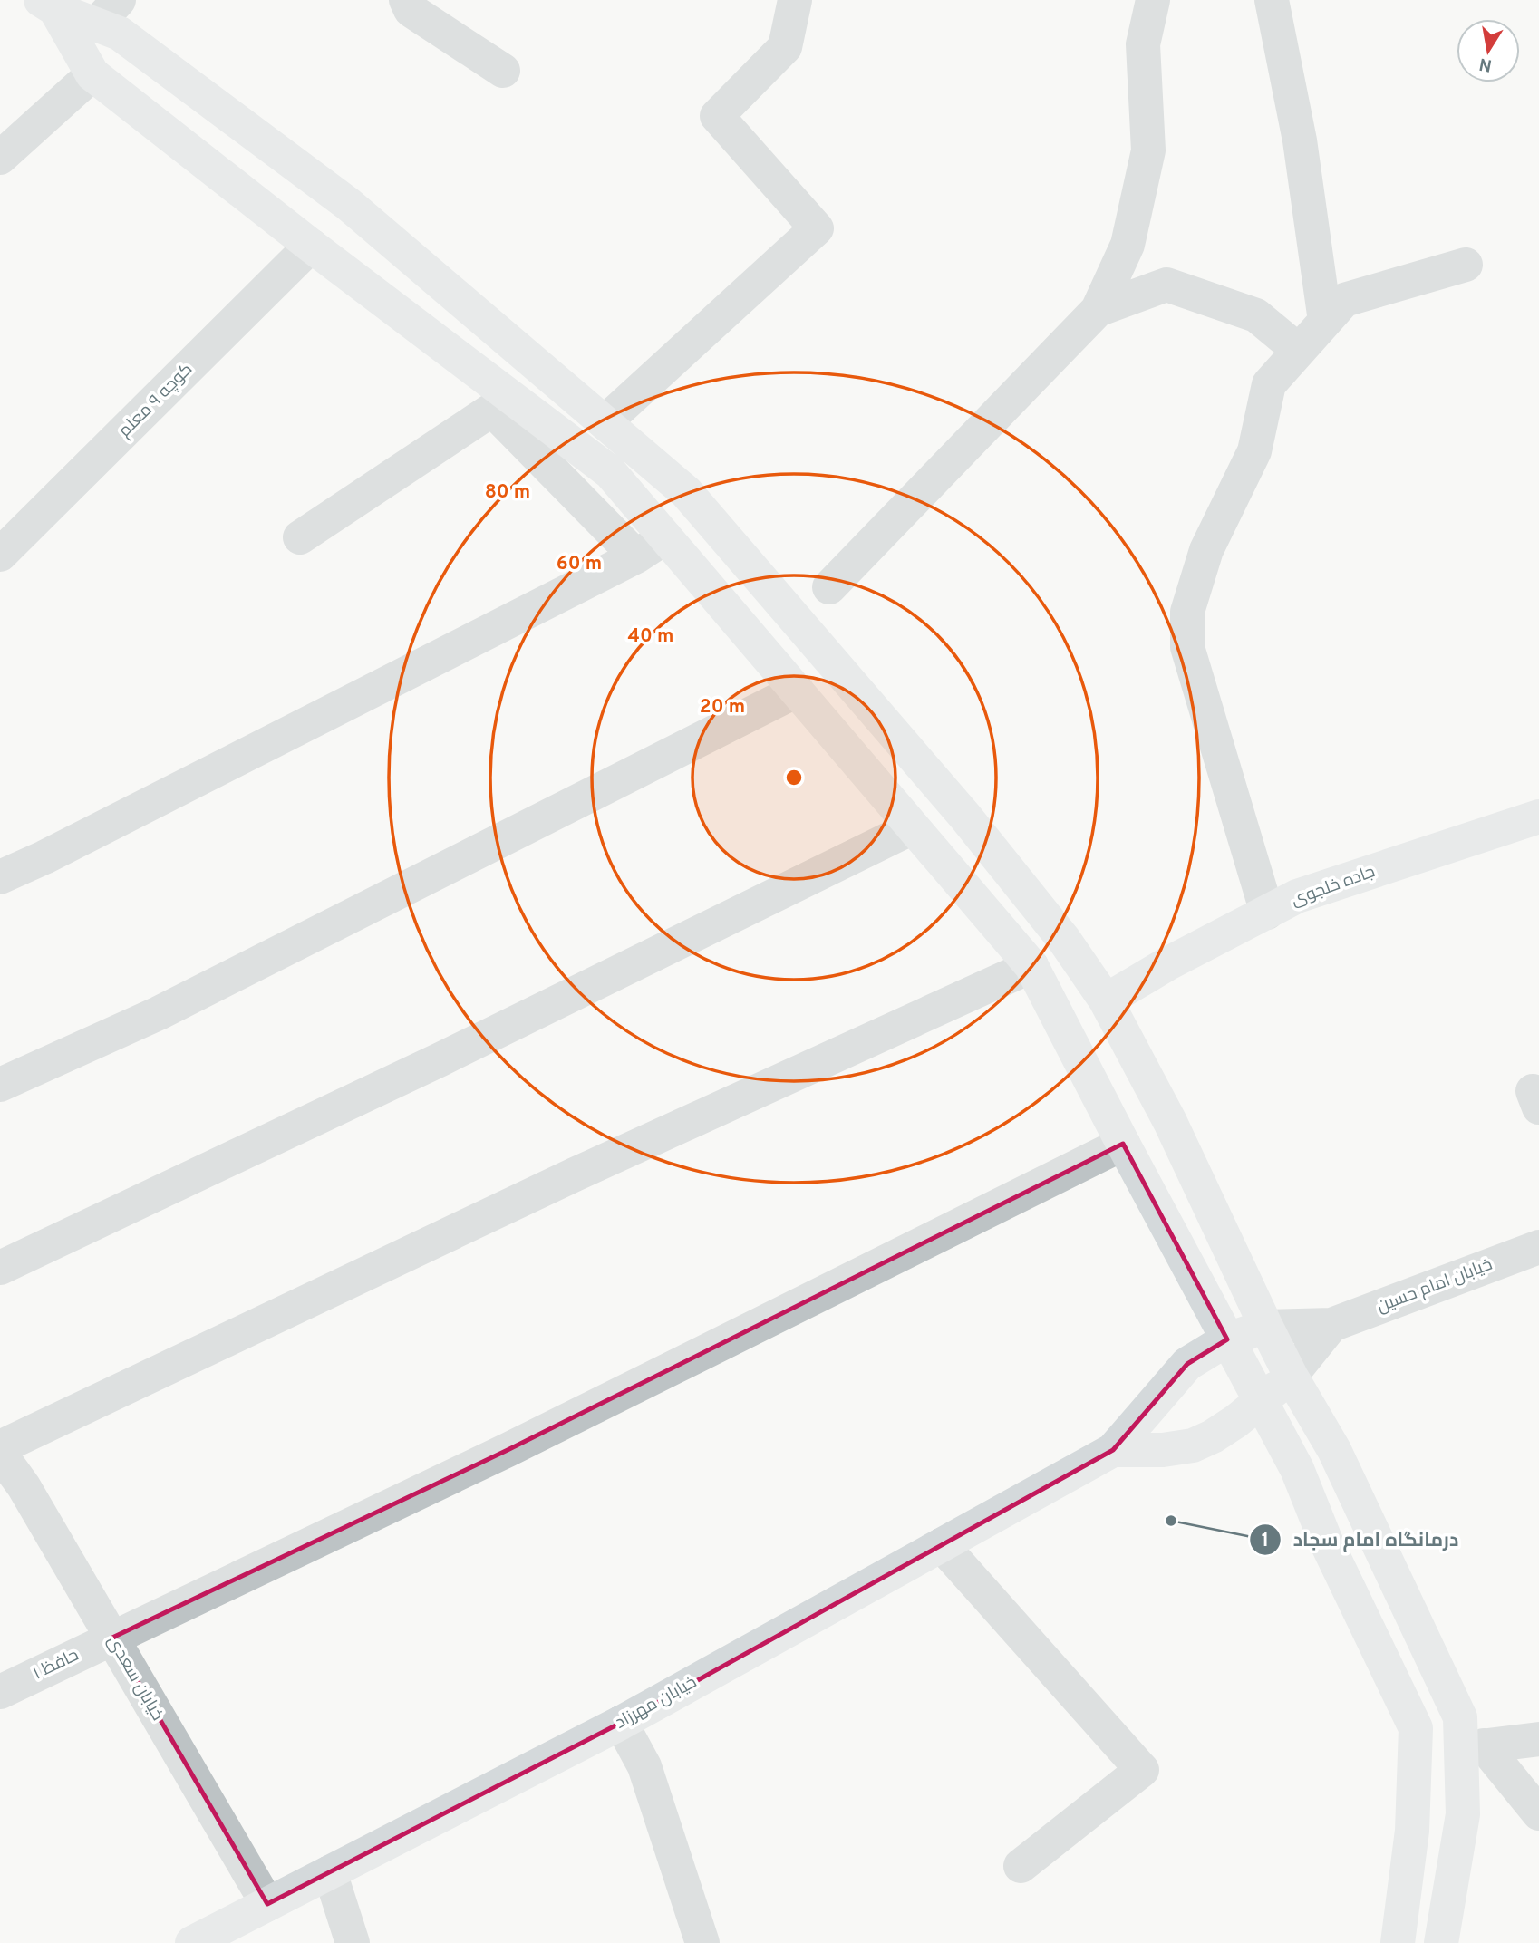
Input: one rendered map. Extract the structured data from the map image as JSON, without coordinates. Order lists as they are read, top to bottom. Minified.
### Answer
{"streets":{"main road":["جاده خلجوی","خیابان مهرزاد"],"street":["کوچه ۹ معلم","خیابان امام حسین","حافظ ۱","خیابان سعدی"]},"crossings":[["حافظ ۱","خیابان سعدی"],["خیابان سعدی","خیابان مهرزاد"]],"places":["درمانگاه امام سجاد"],"north":"bottom","rings":["80 m","60 m","40 m","20 m"]}
